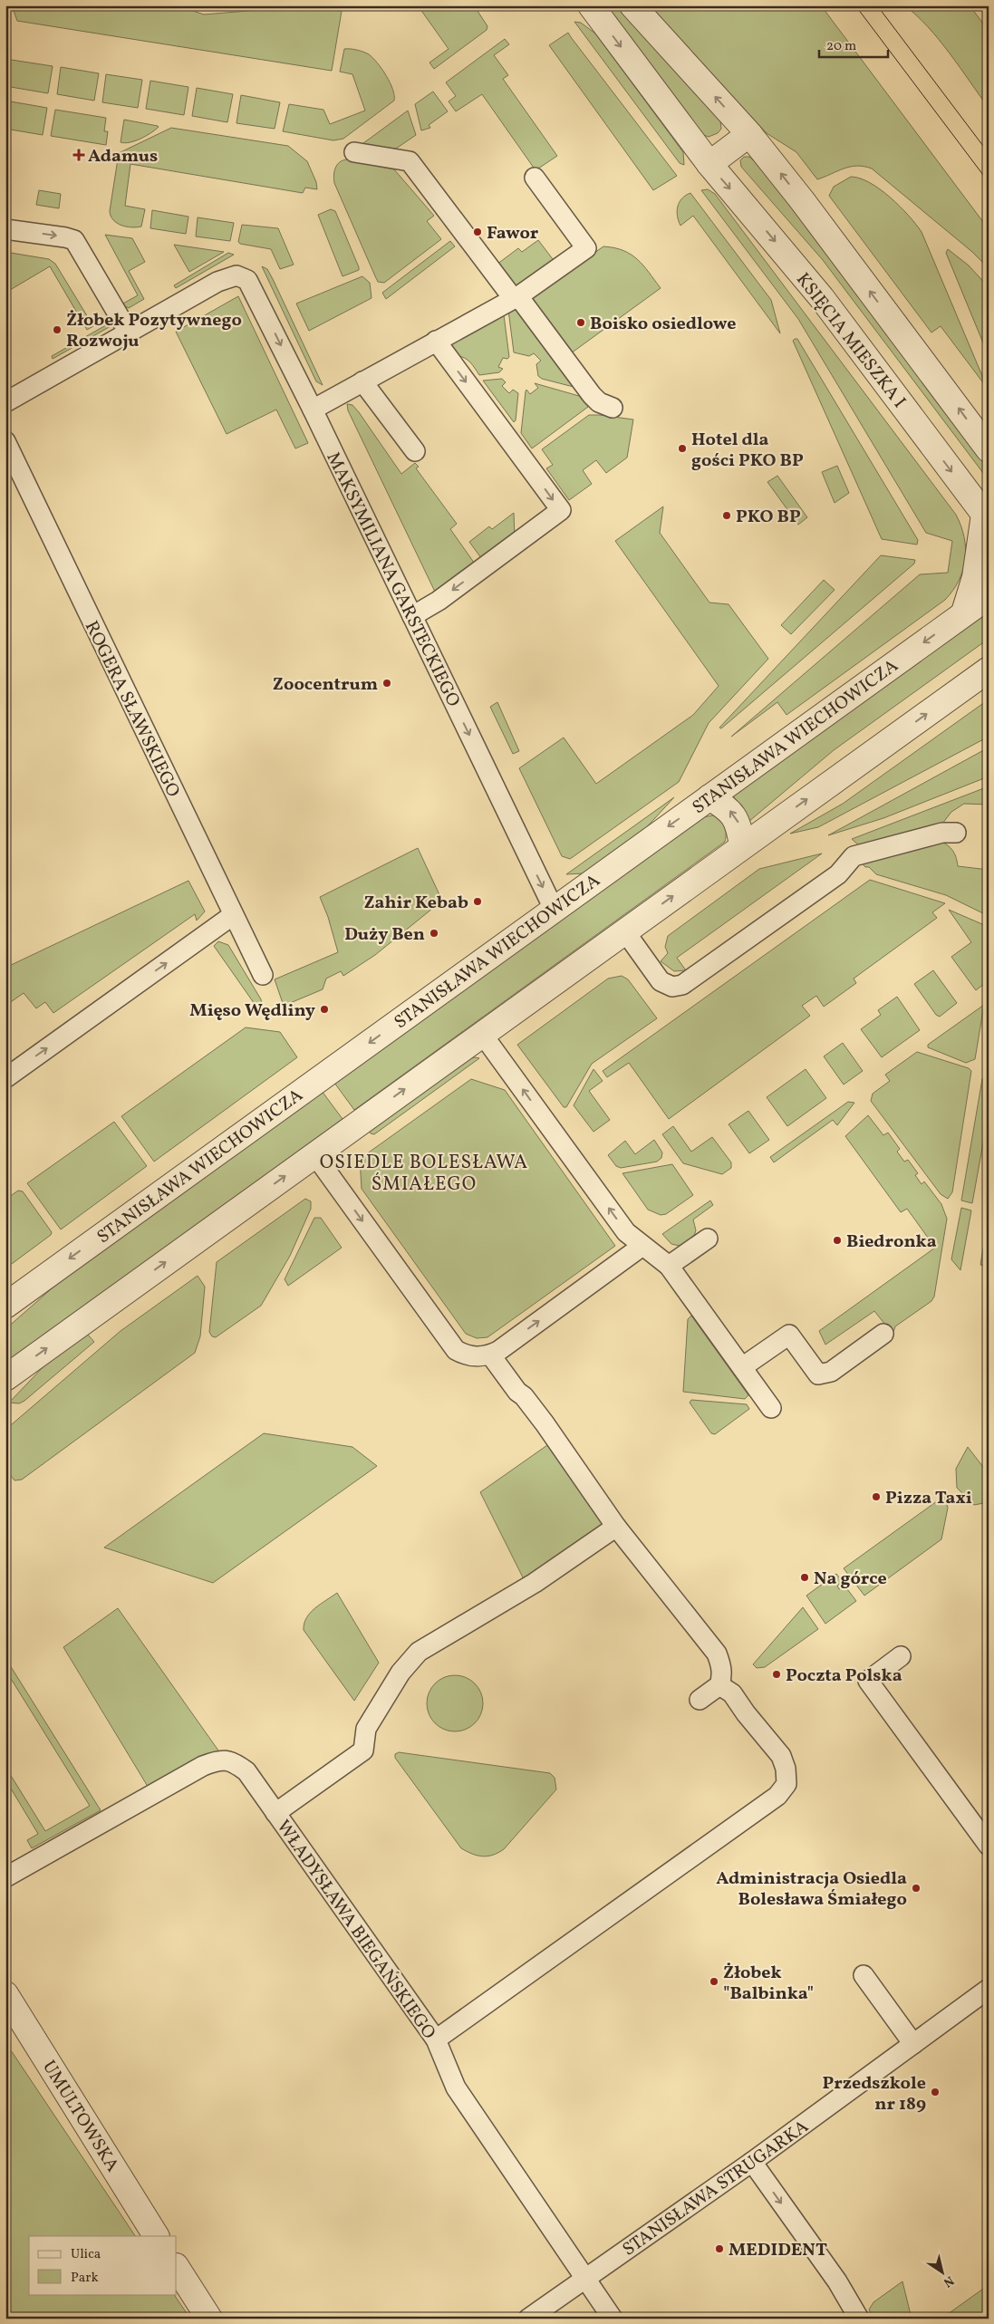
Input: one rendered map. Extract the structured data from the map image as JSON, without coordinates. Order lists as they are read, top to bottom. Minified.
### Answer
{"streets":{"street":["KSIĘCIA MIESZKA I","MAKSYMILIANA GARSTECKIEGO","ROGERA SŁAWSKIEGO","STANISŁAWA WIECHOWICZA","WŁADYSŁAWA BIEGAŃSKIEGO","UMULTOWSKA","STANISŁAWA STRUGARKA"]},"crossings":[["MAKSYMILIANA GARSTECKIEGO","STANISŁAWA WIECHOWICZA"],["WŁADYSŁAWA BIEGAŃSKIEGO","STANISŁAWA STRUGARKA"]],"one_way":["MAKSYMILIANA GARSTECKIEGO"],"districts":["OSIEDLE BOLESŁAWA ŚMIAŁEGO"],"places":{"health":["Adamus"],"other":["Fawor","Boisko osiedlowe","Żłobek Pozytywnego Rozwoju","Hotel dla gości PKO BP","PKO BP","Zoocentrum","Zahir Kebab","Duży Ben","Mięso Wędliny","Biedronka","Pizza Taxi","Na górce","Poczta Polska","Administracja Osiedla Bolesława Śmiałego","Żłobek \"Balbinka\"","Przedszkole nr 189","MEDIDENT"]},"legend":["Ulica","Park"],"scale_bar":"20 m","north":"bottom right"}
